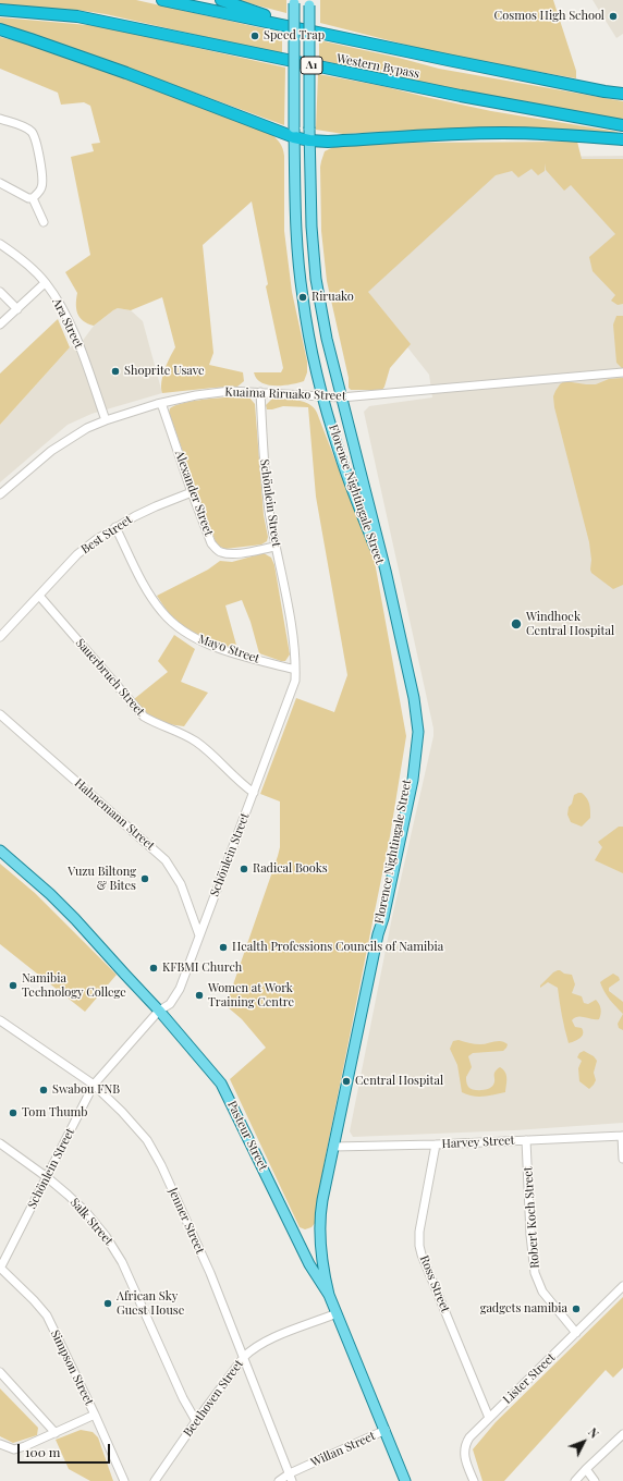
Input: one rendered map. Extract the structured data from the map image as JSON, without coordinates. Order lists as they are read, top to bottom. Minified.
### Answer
{"streets":{"highway":["A1","Western Bypass"],"main road":["Florence Nightingale Street","Pasteur Street"],"street":["Ara Street","Kuaima Riruako Street","Alexander Street","Schönlein Street","Best Street","Mayo Street","Sauerbruch Street","Hahnemann Street","Harvey Street","Robert Koch Street","Jenner Street","Salk Street","Ross Street","Simpson Street","Lister Street","Beethoven Street","Willan Street"]},"crossings":[["Ara Street","Kuaima Riruako Street"],["Kuaima Riruako Street","Alexander Street"],["Kuaima Riruako Street","Florence Nightingale Street"],["Kuaima Riruako Street","Schönlein Street"],["Alexander Street","Schönlein Street"],["Alexander Street","Best Street"],["Florence Nightingale Street","Pasteur Street"],["Florence Nightingale Street","Harvey Street"],["Schönlein Street","Mayo Street"],["Schönlein Street","Sauerbruch Street"],["Schönlein Street","Hahnemann Street"],["Schönlein Street","Pasteur Street"],["Schönlein Street","Jenner Street"],["Schönlein Street","Salk Street"],["Schönlein Street","Simpson Street"],["Best Street","Mayo Street"],["Best Street","Sauerbruch Street"],["Pasteur Street","Beethoven Street"],["Pasteur Street","Willan Street"],["Harvey Street","Robert Koch Street"],["Harvey Street","Ross Street"],["Robert Koch Street","Lister Street"],["Jenner Street","Beethoven Street"],["Jenner Street","Willan Street"],["Salk Street","Beethoven Street"],["Ross Street","Lister Street"]],"places":["Cosmos High School","Speed Trap","Riruako","Shoprite Usave","Windhoek Central Hospital","Radical Books","Vuzu Biltong & Bites","Health Professions Councils of Namibia","KFBMI Church","Namibia Technology College","Women at Work Training Centre","Central Hospital","Swabou FNB","Tom Thumb","African Sky Guest House","gadgets namibia"],"scale_bar":"100 m","north":"top right"}
